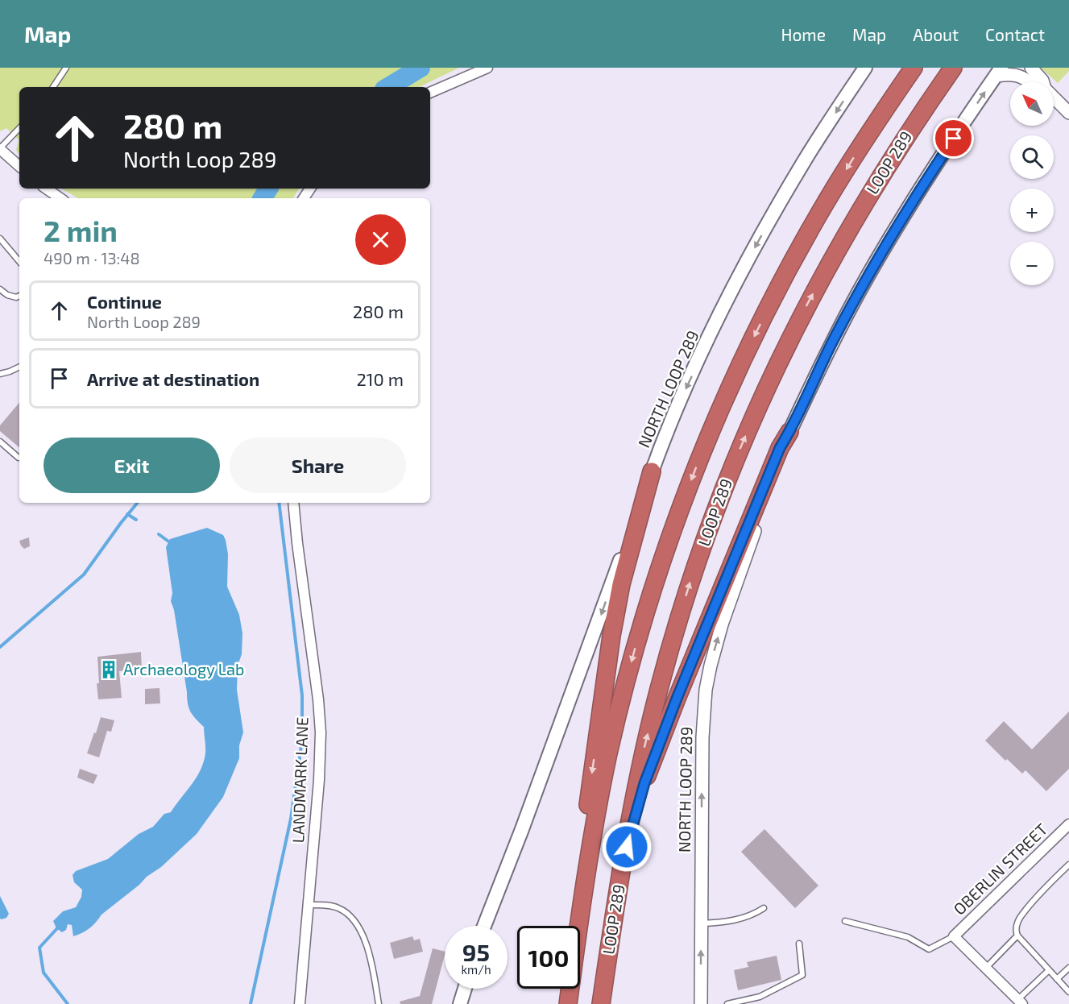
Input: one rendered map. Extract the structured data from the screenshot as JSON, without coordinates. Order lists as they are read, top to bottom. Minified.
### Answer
{"streets":{"highway":["LOOP 289"],"main road":["NORTH LOOP 289"],"street":["LANDMARK LANE","OBERLIN STREET"]},"places":{"building":["Archaeology Lab"]},"north":"top left","page":{"header":"Map","nav":["Home","Map","About","Contact"],"map_buttons":["+","−"],"turn":["280 m","North Loop 289"],"heading":["2 min","490 m · 13:48"],"list":[{"name":"Continue","note":"North Loop 289","value":"280 m"},{"name":"Arrive at destination","value":"210 m"}],"buttons":["Exit","Share"],"speed":"95 km/h","limit":"100"}}
